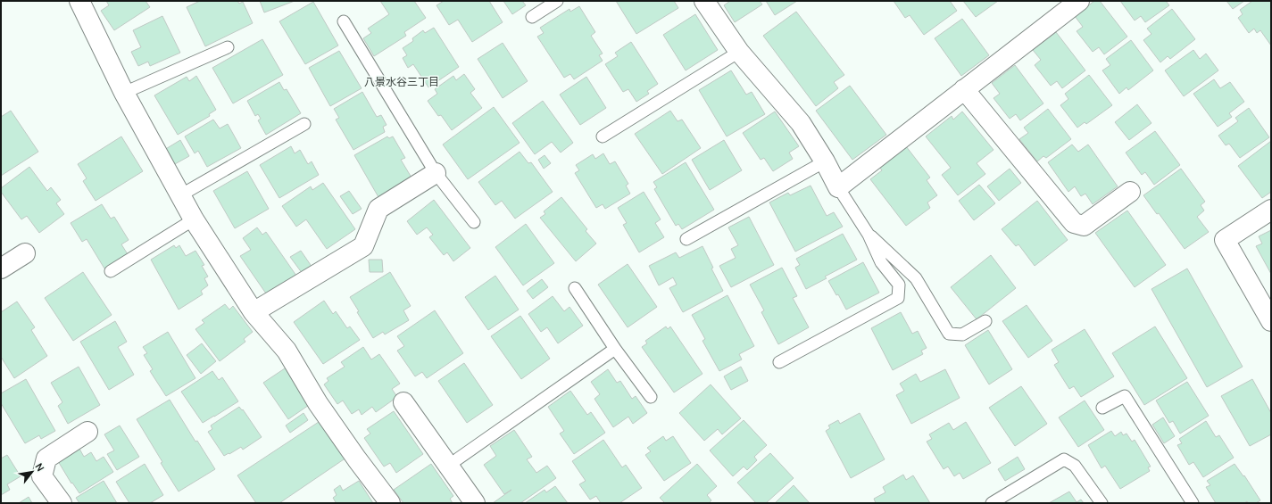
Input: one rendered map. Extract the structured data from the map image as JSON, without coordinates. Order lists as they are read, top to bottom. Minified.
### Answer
{"districts":["八景水谷三丁目"],"north":"top right"}
